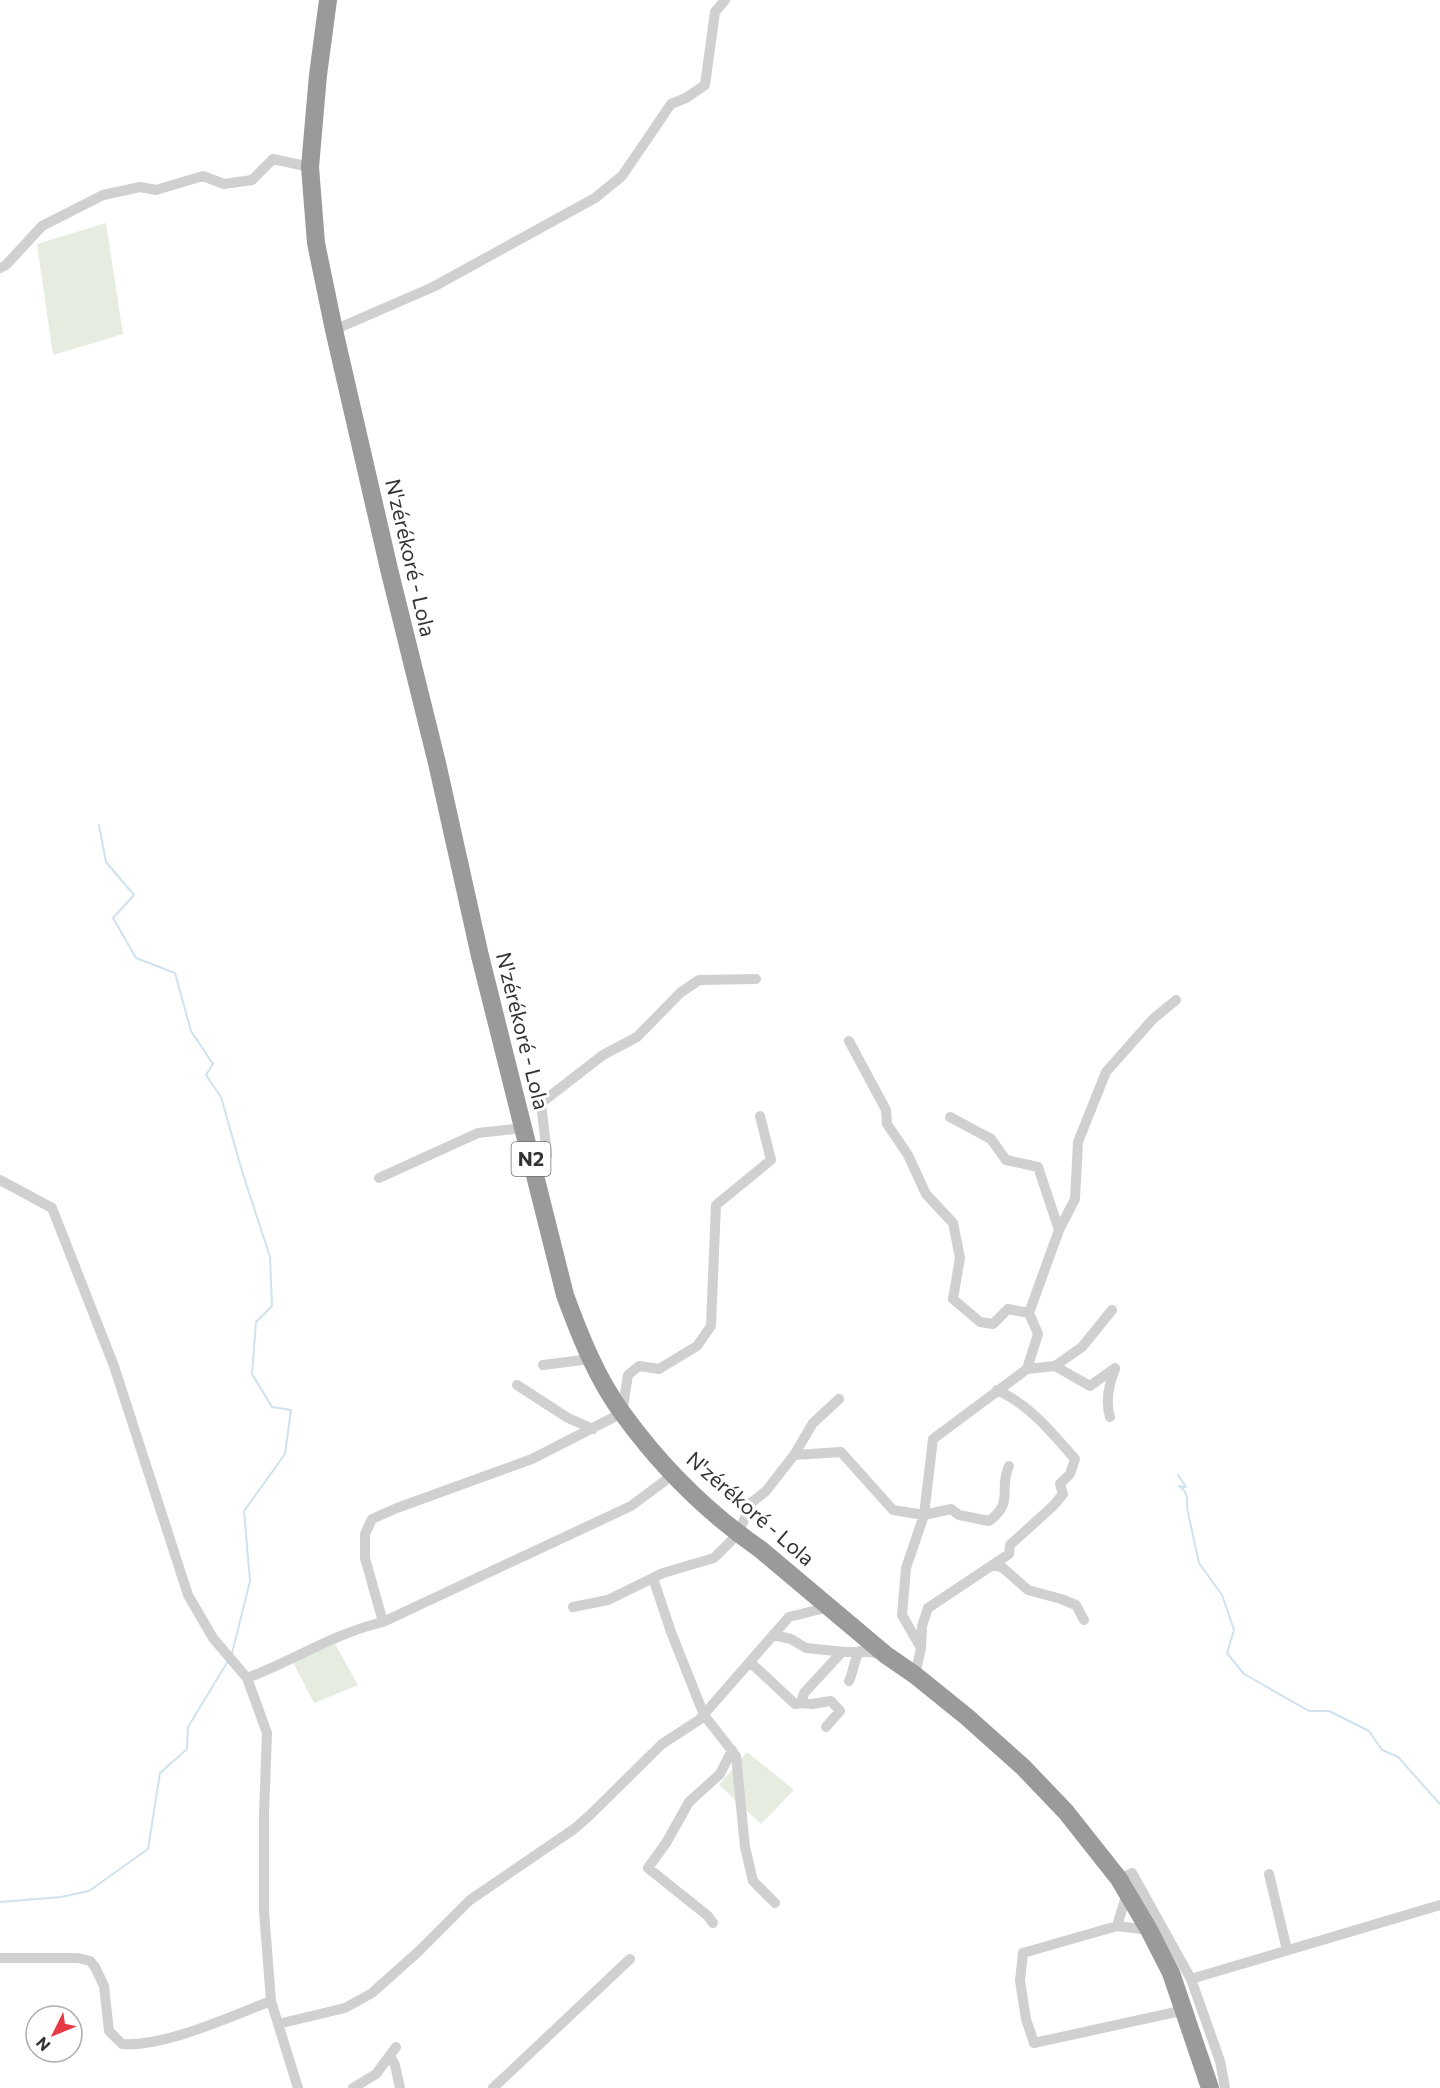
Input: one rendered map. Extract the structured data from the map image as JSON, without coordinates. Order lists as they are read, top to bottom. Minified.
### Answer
{"streets":{"highway":["N'zérékoré - Lola","N2"]},"north":"bottom left"}
